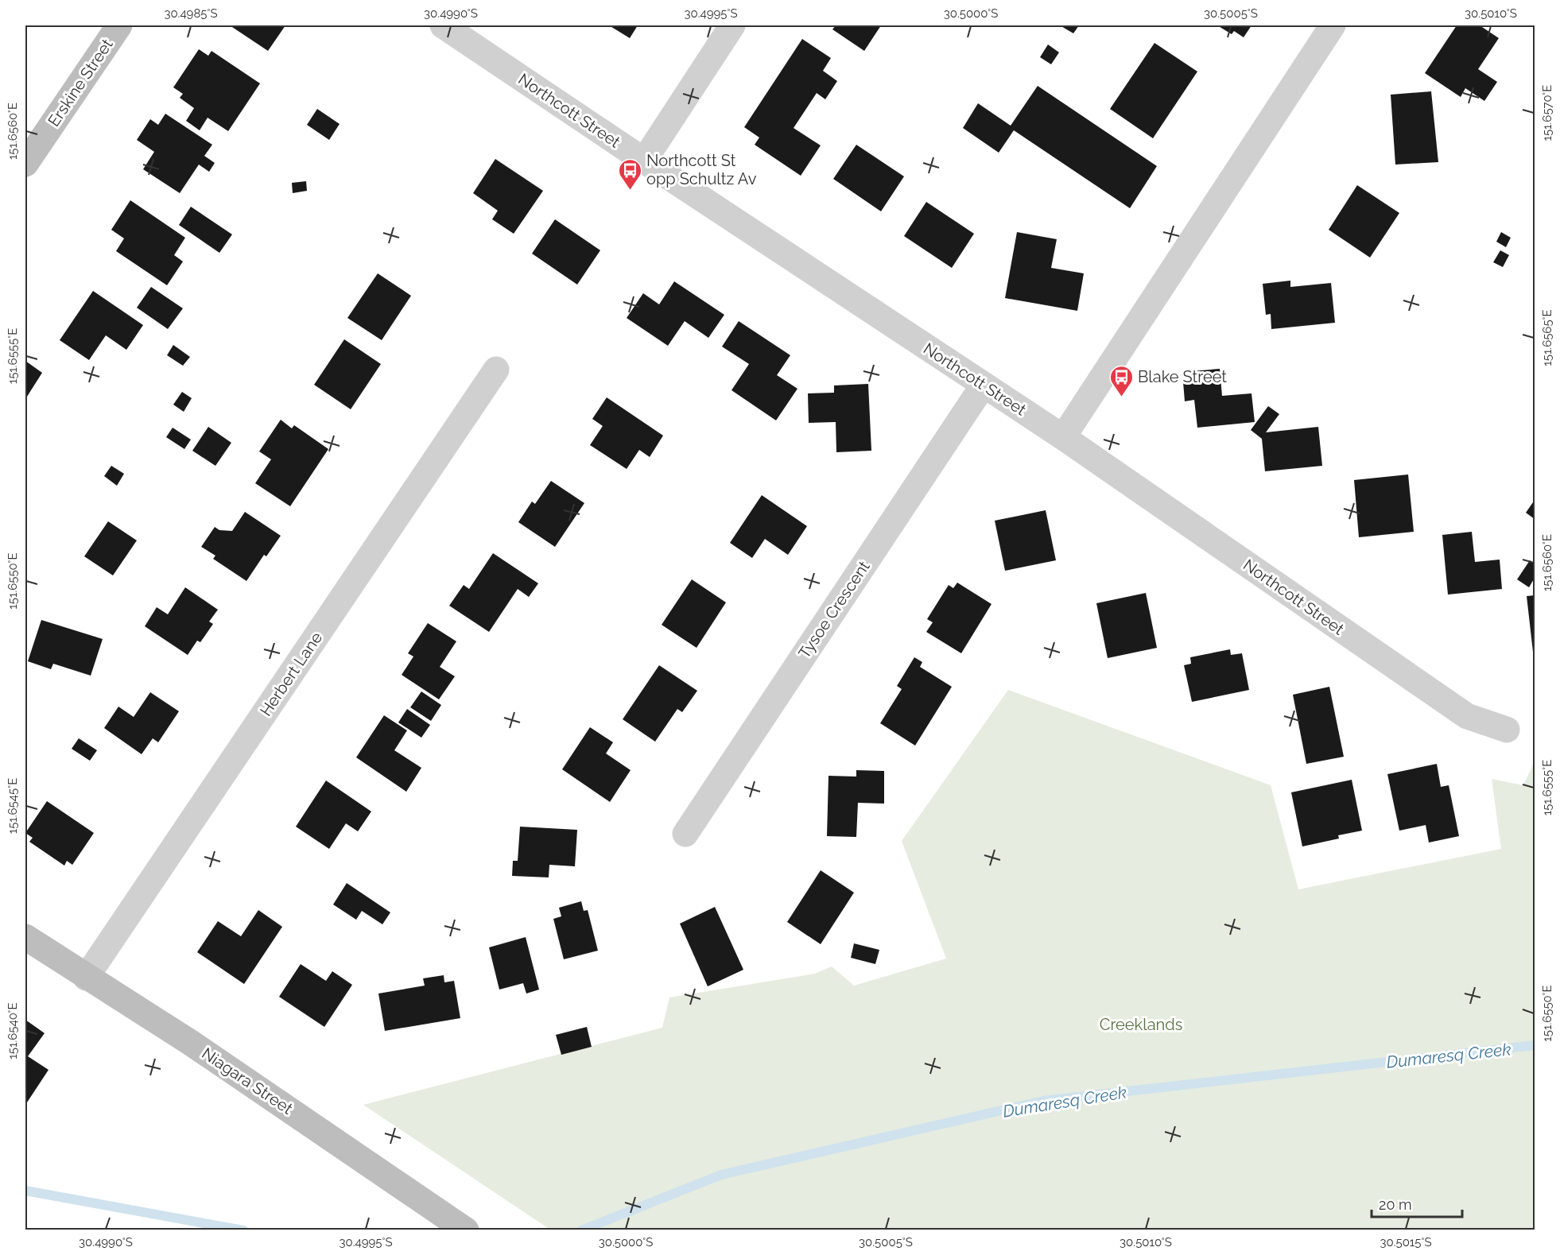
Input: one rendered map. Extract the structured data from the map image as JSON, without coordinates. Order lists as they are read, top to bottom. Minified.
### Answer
{"streets":{"street":["Erskine Street","Northcott Street","Tysoe Crescent","Herbert Lane","Niagara Street"]},"crossings":[["Northcott Street","Tysoe Crescent"],["Herbert Lane","Niagara Street"]],"water":["Dumaresq Creek"],"parks":["Creeklands"],"places":{"bus stop":["Northcott St opp Schultz Av","Blake Street"]},"scale_bar":"20 m","coordinates":["30.4985°S","30.4990°S","30.4995°S","30.5000°S","30.5005°S","30.5010°S","151.6570°E","151.6560°E","151.6565°E","151.6555°E","151.6550°E","151.6545°E","151.6540°E","30.5015°S"]}
